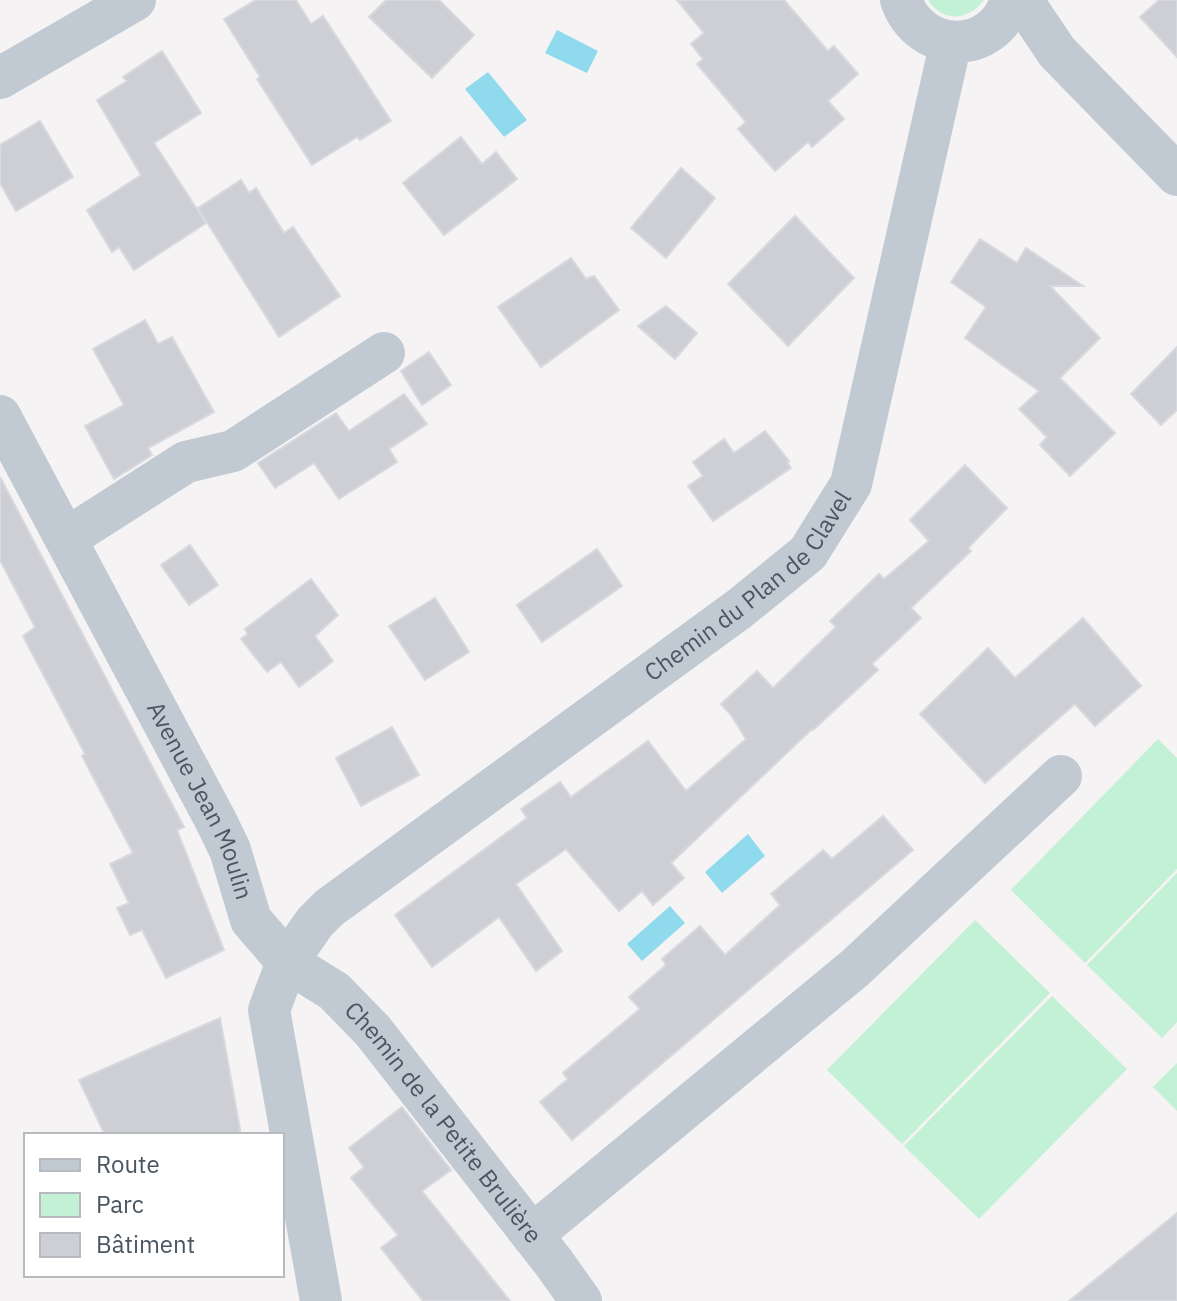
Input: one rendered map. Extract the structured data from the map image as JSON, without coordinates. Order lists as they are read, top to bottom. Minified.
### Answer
{"streets":{"street":["Chemin du Plan de Clavel","Avenue Jean Moulin","Chemin de la Petite Brulière"]},"crossings":[["Chemin du Plan de Clavel","Avenue Jean Moulin"],["Chemin du Plan de Clavel","Chemin de la Petite Brulière"],["Avenue Jean Moulin","Chemin de la Petite Brulière"]],"legend":["Route","Parc","Bâtiment"]}
